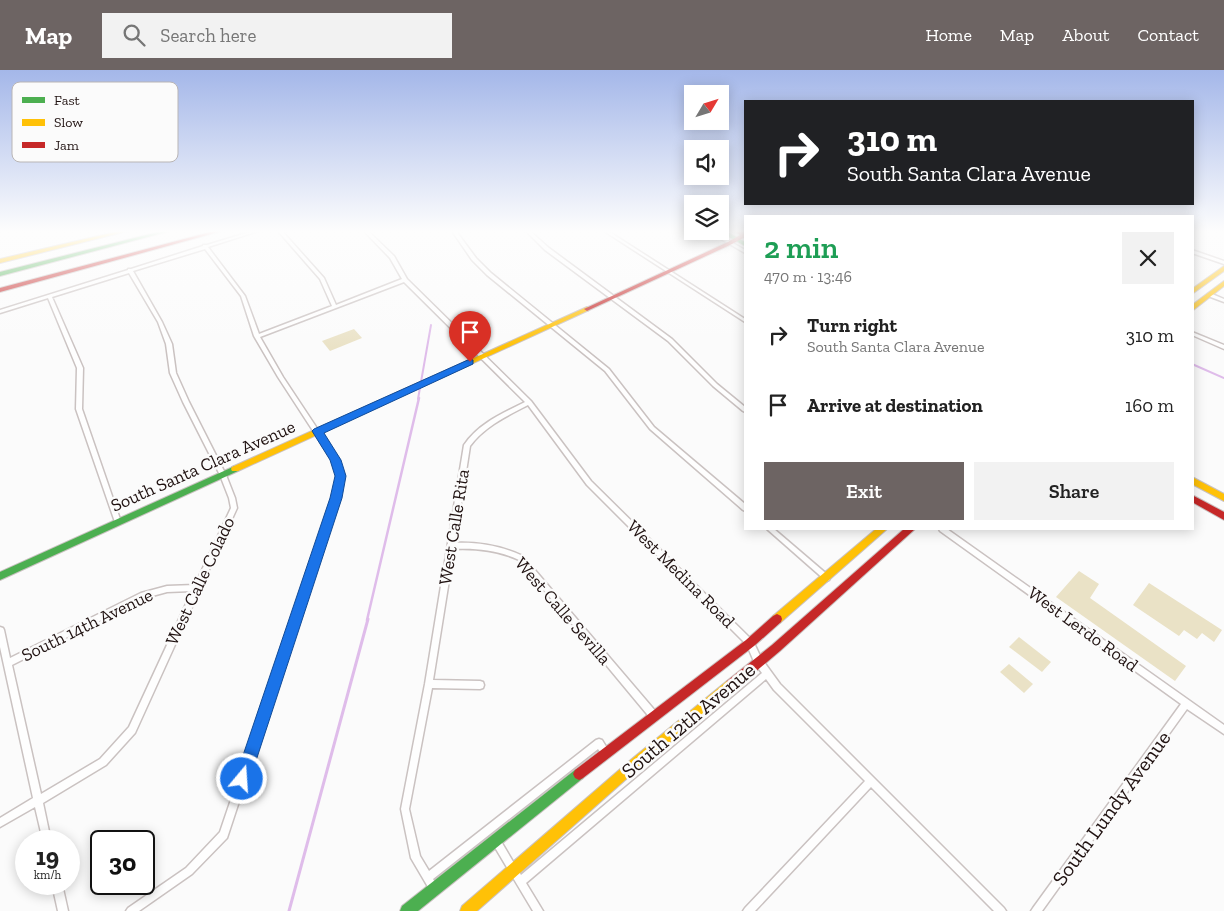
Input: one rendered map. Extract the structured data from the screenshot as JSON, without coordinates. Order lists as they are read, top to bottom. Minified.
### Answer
{"streets":{"main road":["South Santa Clara Avenue","South 12th Avenue"],"street":["West Calle Rita","West Medina Road","West Calle Colado","West Calle Sevilla","South 14th Avenue","West Lerdo Road","South Lundy Avenue"]},"crossings":[["South Santa Clara Avenue","West Medina Road"],["South Santa Clara Avenue","West Calle Colado"],["West Calle Rita","West Medina Road"],["West Calle Rita","West Calle Sevilla"],["West Calle Rita","South 12th Avenue"],["West Medina Road","South 12th Avenue"],["West Calle Colado","South 14th Avenue"],["West Calle Sevilla","South 12th Avenue"],["West Lerdo Road","South Lundy Avenue"]],"legend":["Fast","Slow","Jam"],"north":"top right","page":{"header":"Map","search":"Search here","nav":["Home","Map","About","Contact"],"turn":["310 m","South Santa Clara Avenue"],"heading":["2 min","470 m · 13:46"],"list":[{"name":"Turn right","note":"South Santa Clara Avenue","value":"310 m"},{"name":"Arrive at destination","value":"160 m"}],"buttons":["Exit","Share"],"speed":"19 km/h","limit":"30"}}
